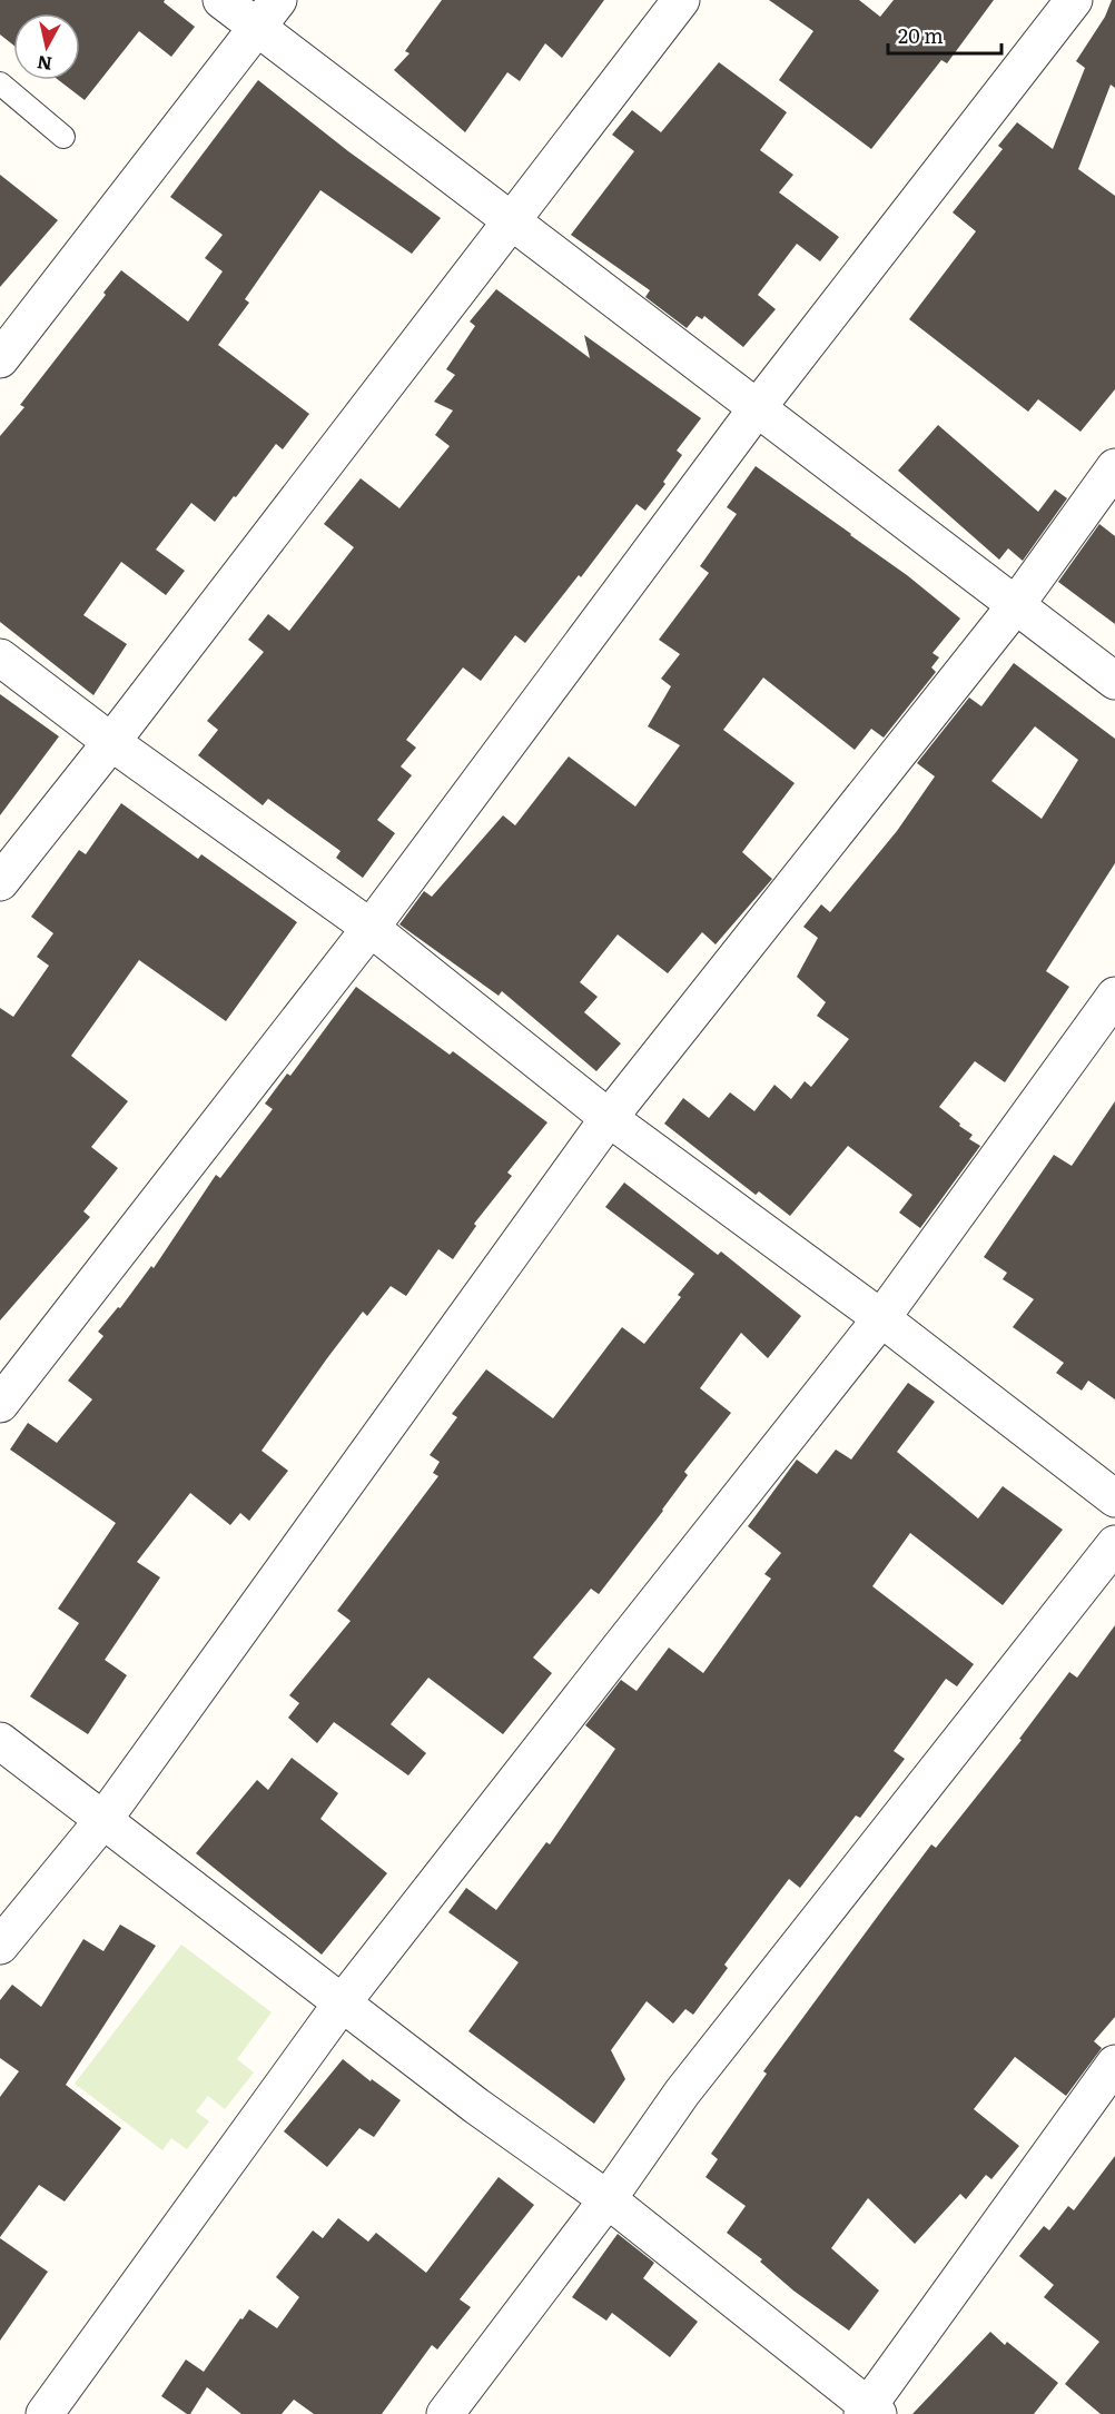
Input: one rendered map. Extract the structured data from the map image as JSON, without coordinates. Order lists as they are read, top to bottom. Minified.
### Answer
{"scale_bar":"20 m","north":"bottom"}
